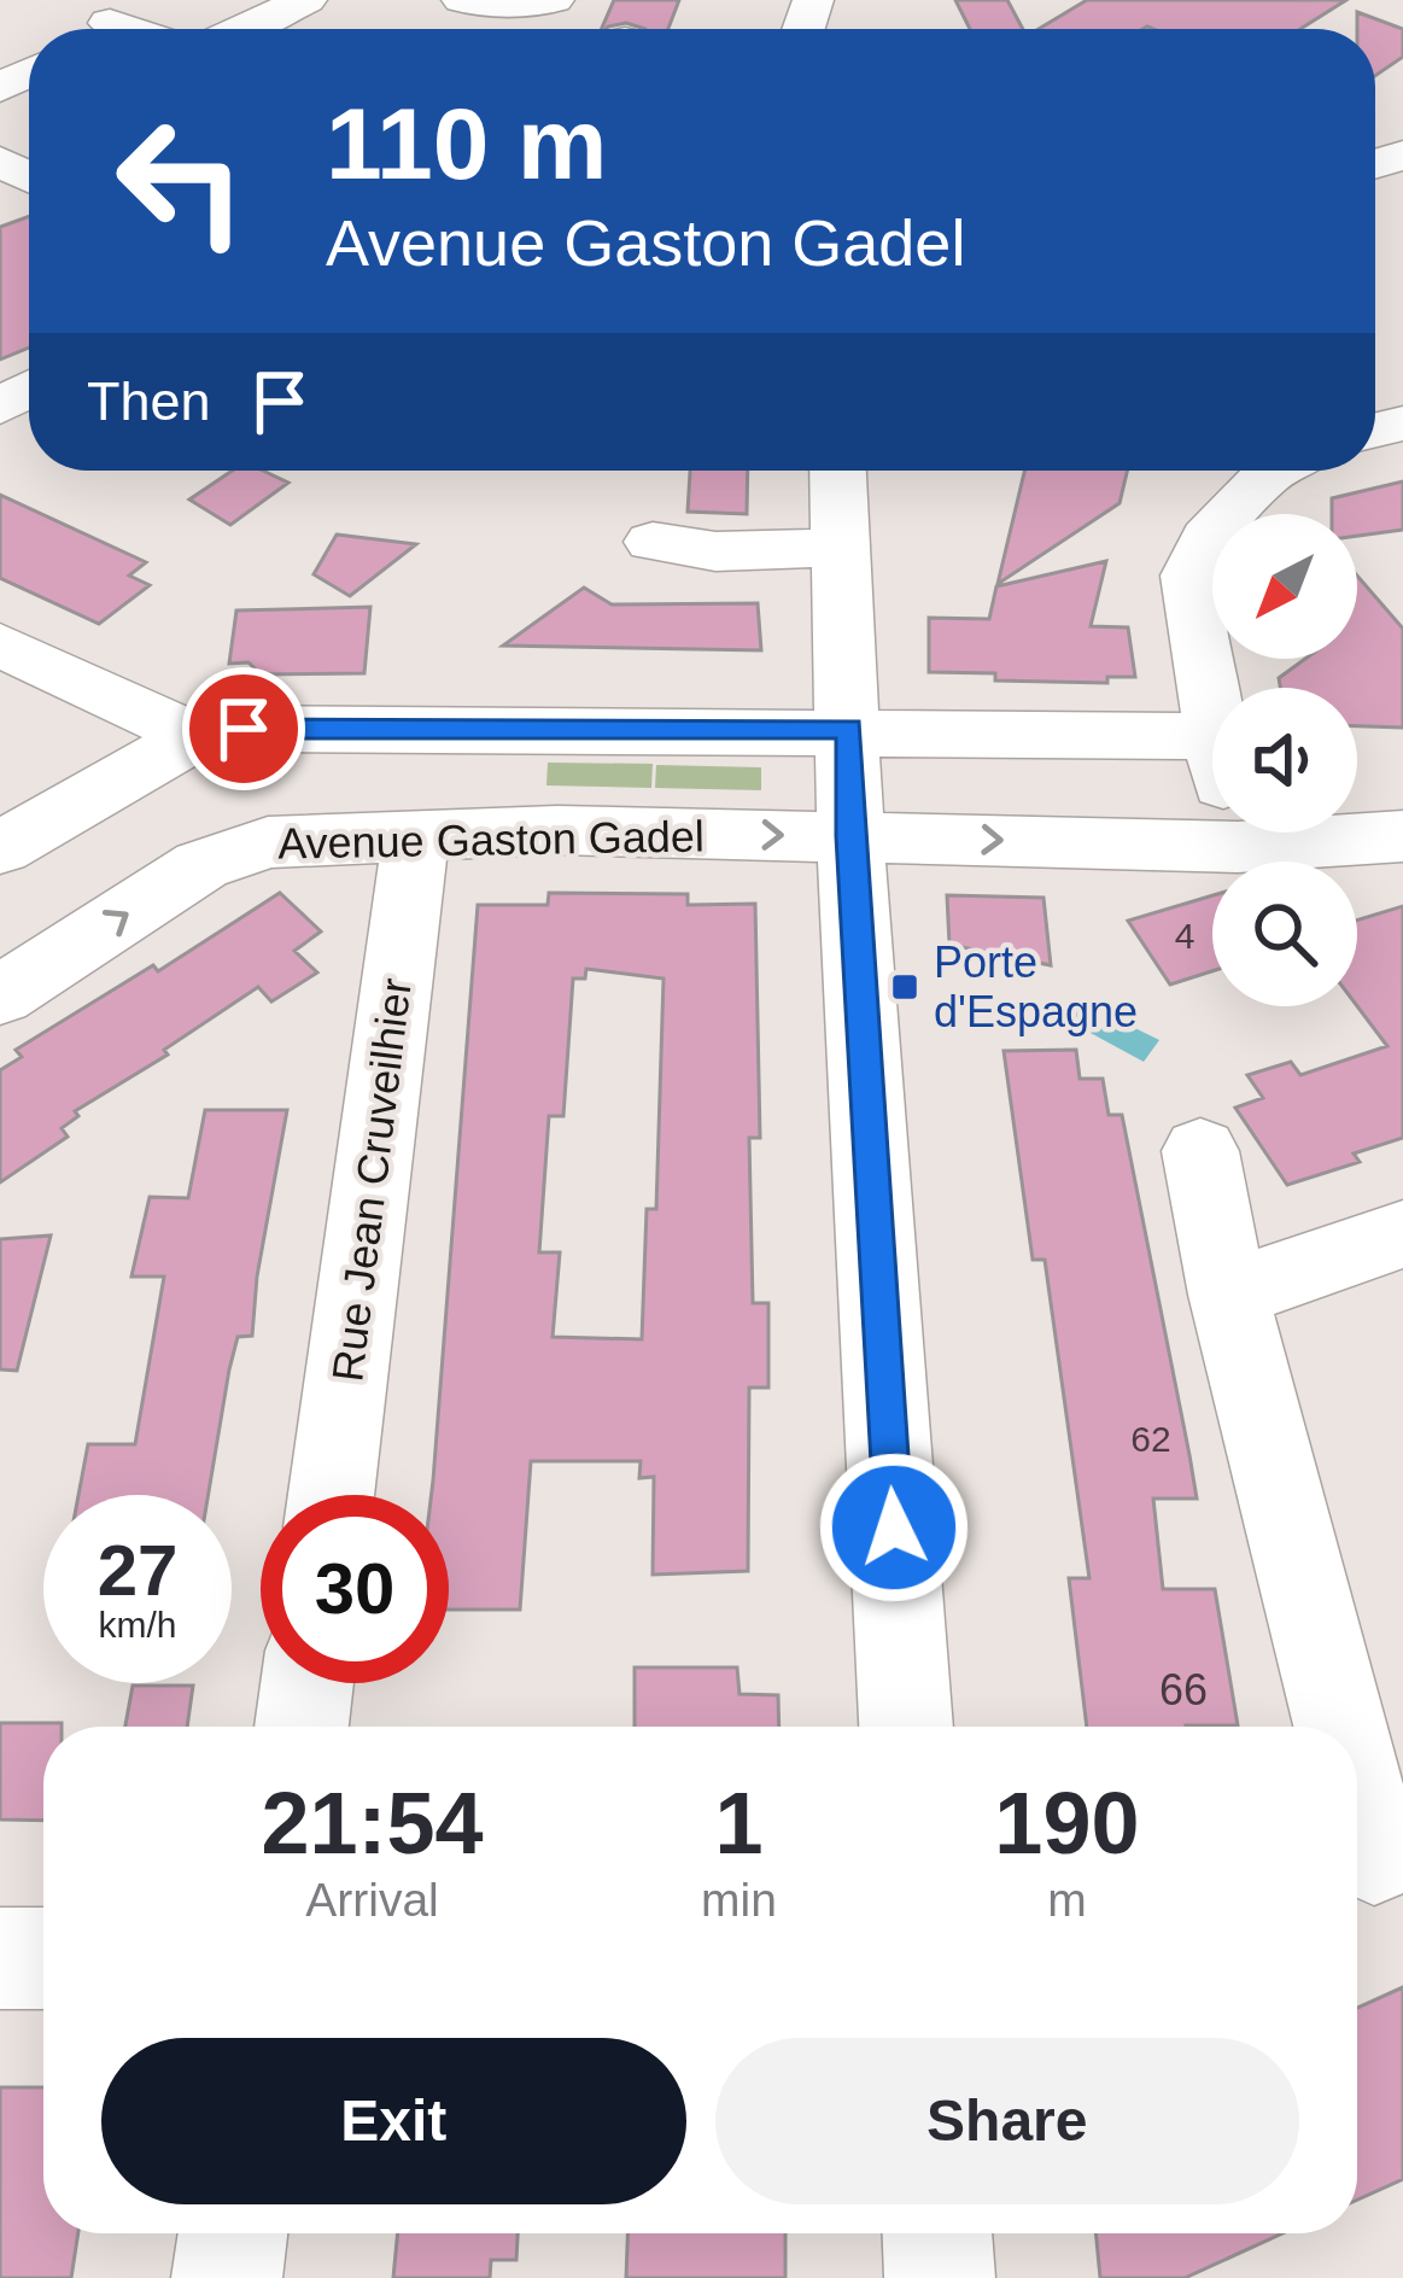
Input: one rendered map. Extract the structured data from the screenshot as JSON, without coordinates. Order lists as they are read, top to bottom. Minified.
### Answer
{"streets":{"street":["Avenue Gaston Gadel","Rue Jean Cruveilhier"]},"crossings":[["Avenue Gaston Gadel","Rue Jean Cruveilhier"]],"places":{"transit":["Porte d'Espagne"]},"house_numbers":["4","62","66"],"north":"bottom left","page":{"turn":["110 m","Avenue Gaston Gadel"],"then":"Then","speed":"27 km/h","limit":"30","eta":["21:54","Arrival","1","min","190","m"],"buttons":["Exit","Share"]}}
